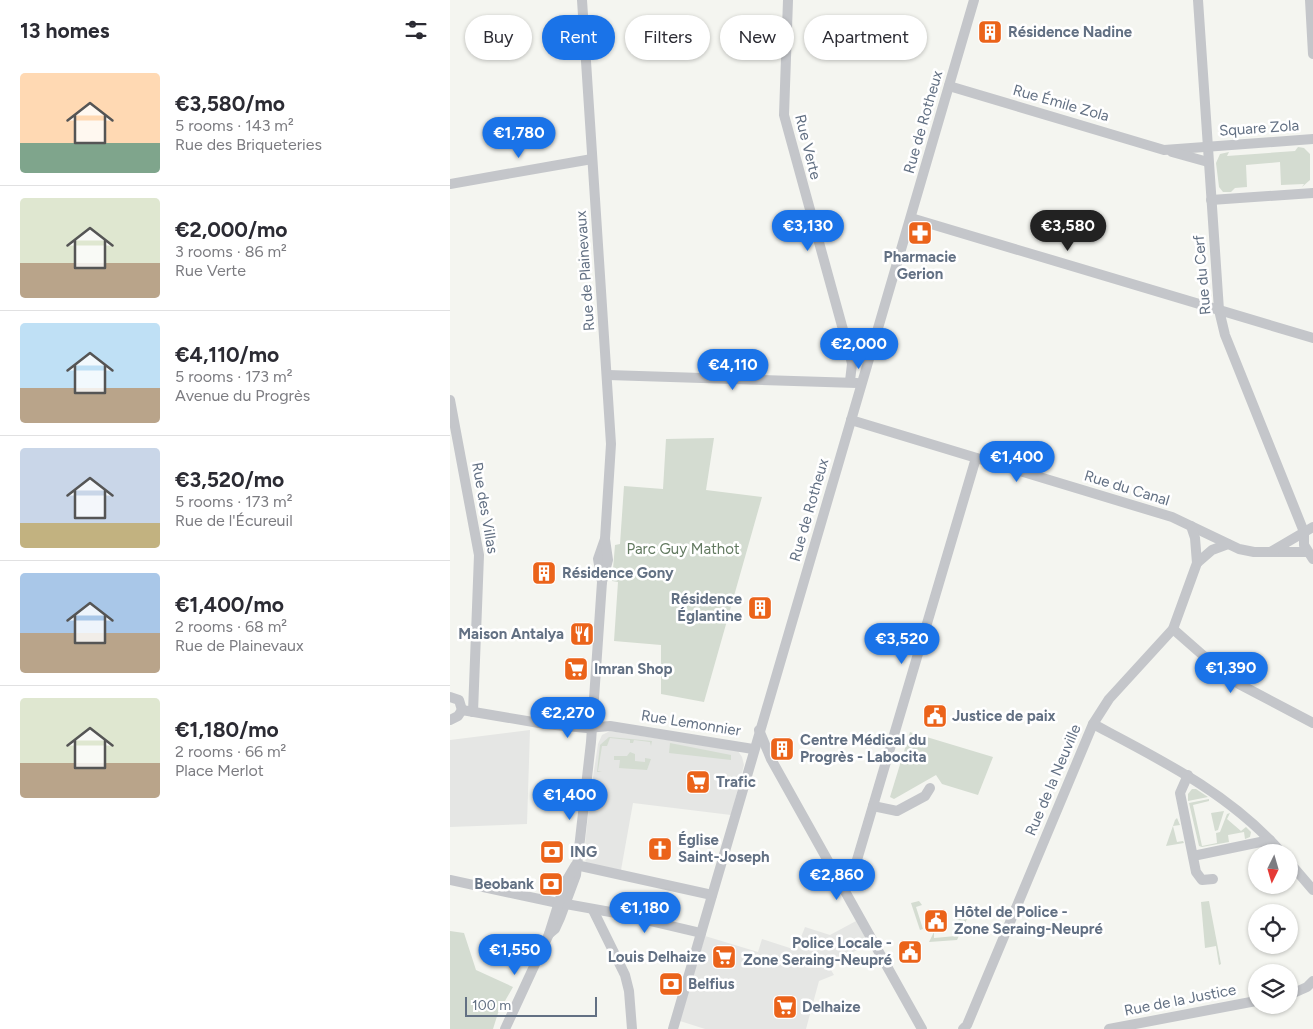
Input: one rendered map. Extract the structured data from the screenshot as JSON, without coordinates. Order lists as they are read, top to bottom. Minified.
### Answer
{"streets":{"street":["Rue Émile Zola","Rue de Rotheux","Square Zola","Rue Verte","Rue de Plainevaux","Rue du Cerf","Rue du Canal","Rue des Villas","Rue Lemonnier","Rue de la Neuville","Rue de la Justice"]},"crossings":[["Rue Émile Zola","Rue de Rotheux"],["Rue Émile Zola","Square Zola"],["Rue Émile Zola","Rue du Cerf"],["Rue de Rotheux","Rue du Canal"],["Rue de Rotheux","Rue Lemonnier"],["Square Zola","Rue du Cerf"],["Rue de Plainevaux","Rue Lemonnier"],["Rue du Cerf","Rue du Canal"],["Rue du Canal","Rue de la Neuville"],["Rue des Villas","Rue Lemonnier"]],"parks":["Parc Guy Mathot"],"places":{"building":["Résidence Nadine","Résidence Gony","Résidence Églantine","Centre Médical du Progrès - Labocita"],"pharmacy":["Pharmacie Gerion"],"restaurant":["Maison Antalya"],"supermarket":["Imran Shop","Trafic","Louis Delhaize","Delhaize"],"public building":["Justice de paix","Hôtel de Police - Zone Seraing-Neupré","Police Locale - Zone Seraing-Neupré"],"church":["Église Saint-Joseph"],"bank":["ING","Beobank","Belfius"]},"scale_bar":"100 m","north":"bottom","page":{"heading":"13 homes","chip":["Buy","Rent","Filters","New","Apartment"],"list":[{"name":"€3,580/mo","note":"5 rooms · 143 m² · Rue des Briqueteries"},{"name":"€2,000/mo","note":"3 rooms · 86 m² · Rue Verte"},{"name":"€4,110/mo","note":"5 rooms · 173 m² · Avenue du Progrès"},{"name":"€3,520/mo","note":"5 rooms · 173 m² · Rue de l'Écureuil"},{"name":"€1,400/mo","note":"2 rooms · 68 m² · Rue de Plainevaux"},{"name":"€1,180/mo","note":"2 rooms · 66 m² · Place Merlot"}],"price":["€1,780","€3,130","€3,580","€2,000","€4,110","€1,400","€3,520","€1,390","€2,270","€1,400","€2,860","€1,180","€1,550"],"scale":"100 m"}}
